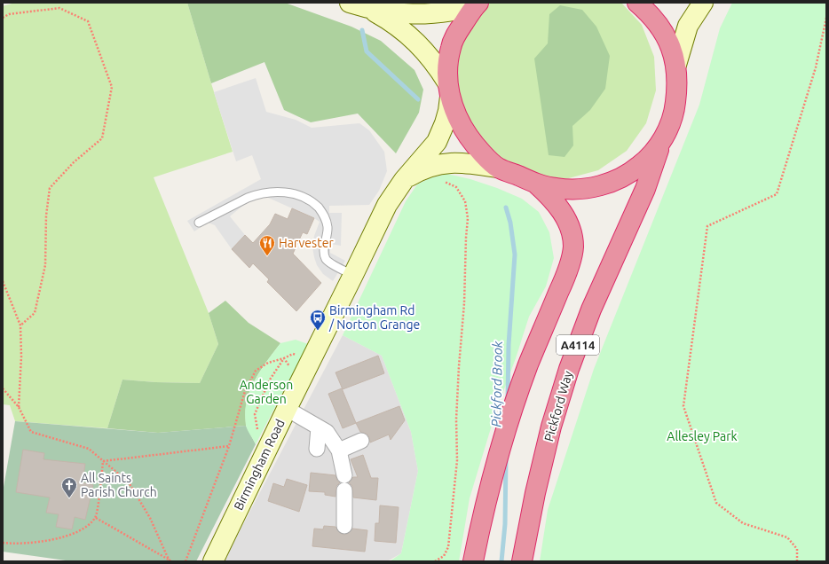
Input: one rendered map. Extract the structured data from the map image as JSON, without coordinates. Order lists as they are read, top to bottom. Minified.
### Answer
{"streets":{"highway":["A4114","Pickford Way"],"street":["Birmingham Road"]},"water":["Pickford Brook"],"parks":["Anderson Garden","Allesley Park"],"places":{"restaurant":["Harvester"],"bus stop":["Birmingham Rd / Norton Grange"],"church":["All Saints Parish Church"]}}
